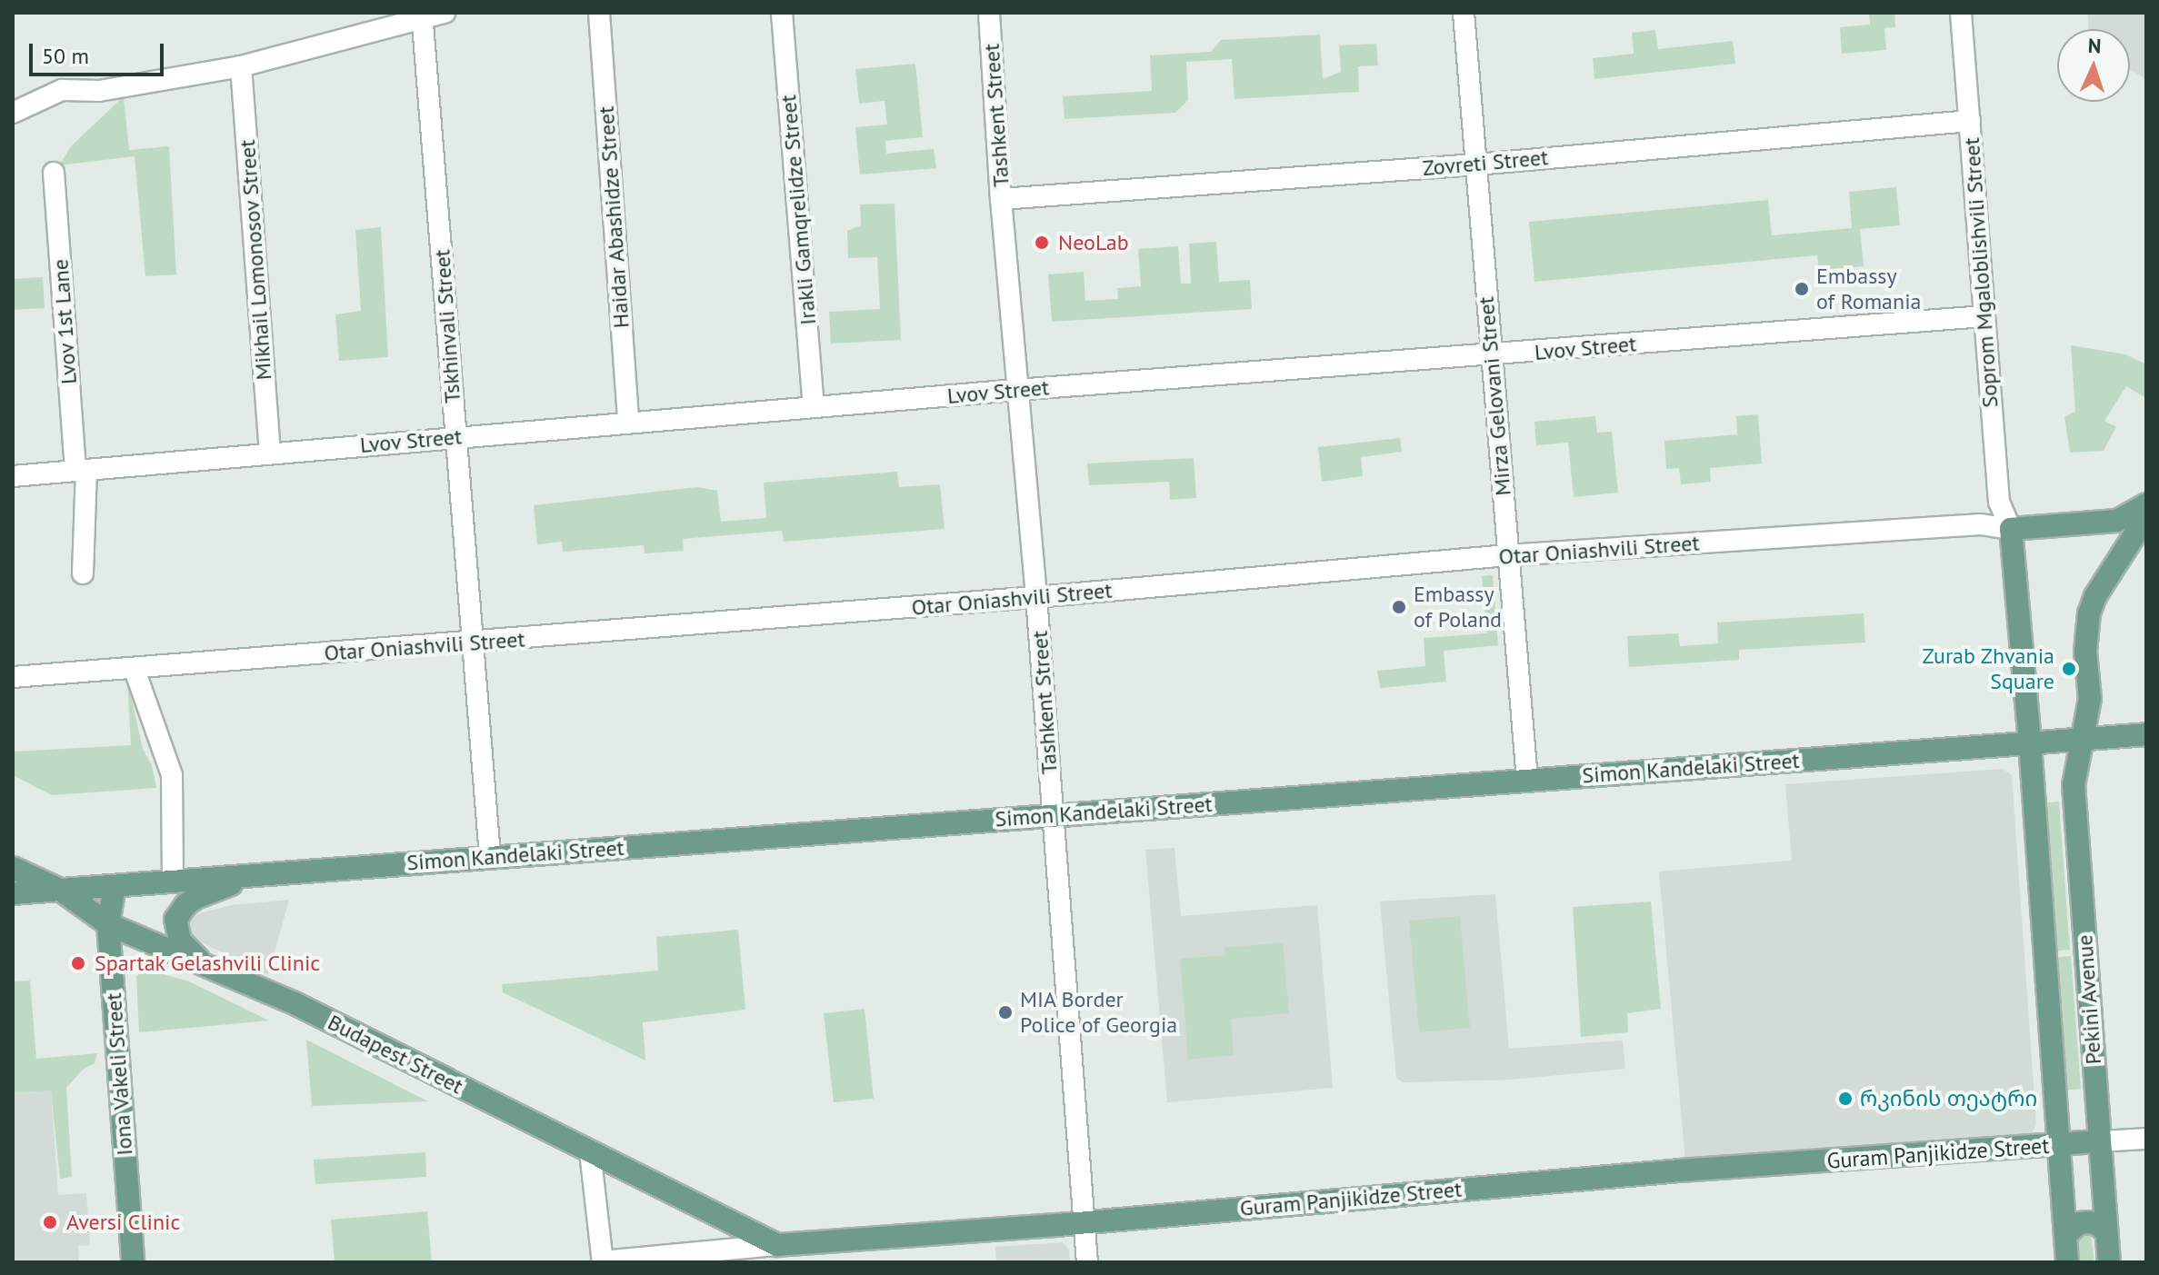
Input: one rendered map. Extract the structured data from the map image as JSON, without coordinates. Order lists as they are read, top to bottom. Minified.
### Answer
{"streets":{"main road":["Simon Kandelaki Street","Pekini Avenue","Budapest Street","Iona Vakeli Street","Guram Panjikidze Street"],"street":["Tashkent Street","Zovreti Street","Irakli Gamqrelidze Street","Haidar Abashidze Street","Mikhail Lomonosov Street","Soprom Mgaloblishvili Street","Lvov 1st Lane","Tskhinvali Street","Lvov Street","Mirza Gelovani Street","Otar Oniashvili Street"]},"crossings":[["Tashkent Street","Zovreti Street"],["Tashkent Street","Lvov Street"],["Tashkent Street","Otar Oniashvili Street"],["Tashkent Street","Simon Kandelaki Street"],["Tashkent Street","Guram Panjikidze Street"],["Zovreti Street","Soprom Mgaloblishvili Street"],["Zovreti Street","Mirza Gelovani Street"],["Irakli Gamqrelidze Street","Lvov Street"],["Haidar Abashidze Street","Lvov Street"],["Mikhail Lomonosov Street","Lvov Street"],["Soprom Mgaloblishvili Street","Lvov Street"],["Soprom Mgaloblishvili Street","Otar Oniashvili Street"],["Lvov 1st Lane","Lvov Street"],["Tskhinvali Street","Lvov Street"],["Tskhinvali Street","Otar Oniashvili Street"],["Tskhinvali Street","Simon Kandelaki Street"],["Lvov Street","Mirza Gelovani Street"],["Mirza Gelovani Street","Otar Oniashvili Street"],["Mirza Gelovani Street","Simon Kandelaki Street"],["Simon Kandelaki Street","Pekini Avenue"],["Simon Kandelaki Street","Budapest Street"],["Simon Kandelaki Street","Iona Vakeli Street"],["Pekini Avenue","Guram Panjikidze Street"],["Budapest Street","Iona Vakeli Street"],["Budapest Street","Guram Panjikidze Street"]],"places":["NeoLab","Embassy of Romania","Embassy of Poland","Zurab Zhvania Square","Spartak Gelashvili Clinic","MIA Border Police of Georgia","რკინის თეატრი","Aversi Clinic"],"scale_bar":"50 m","north":"top"}
